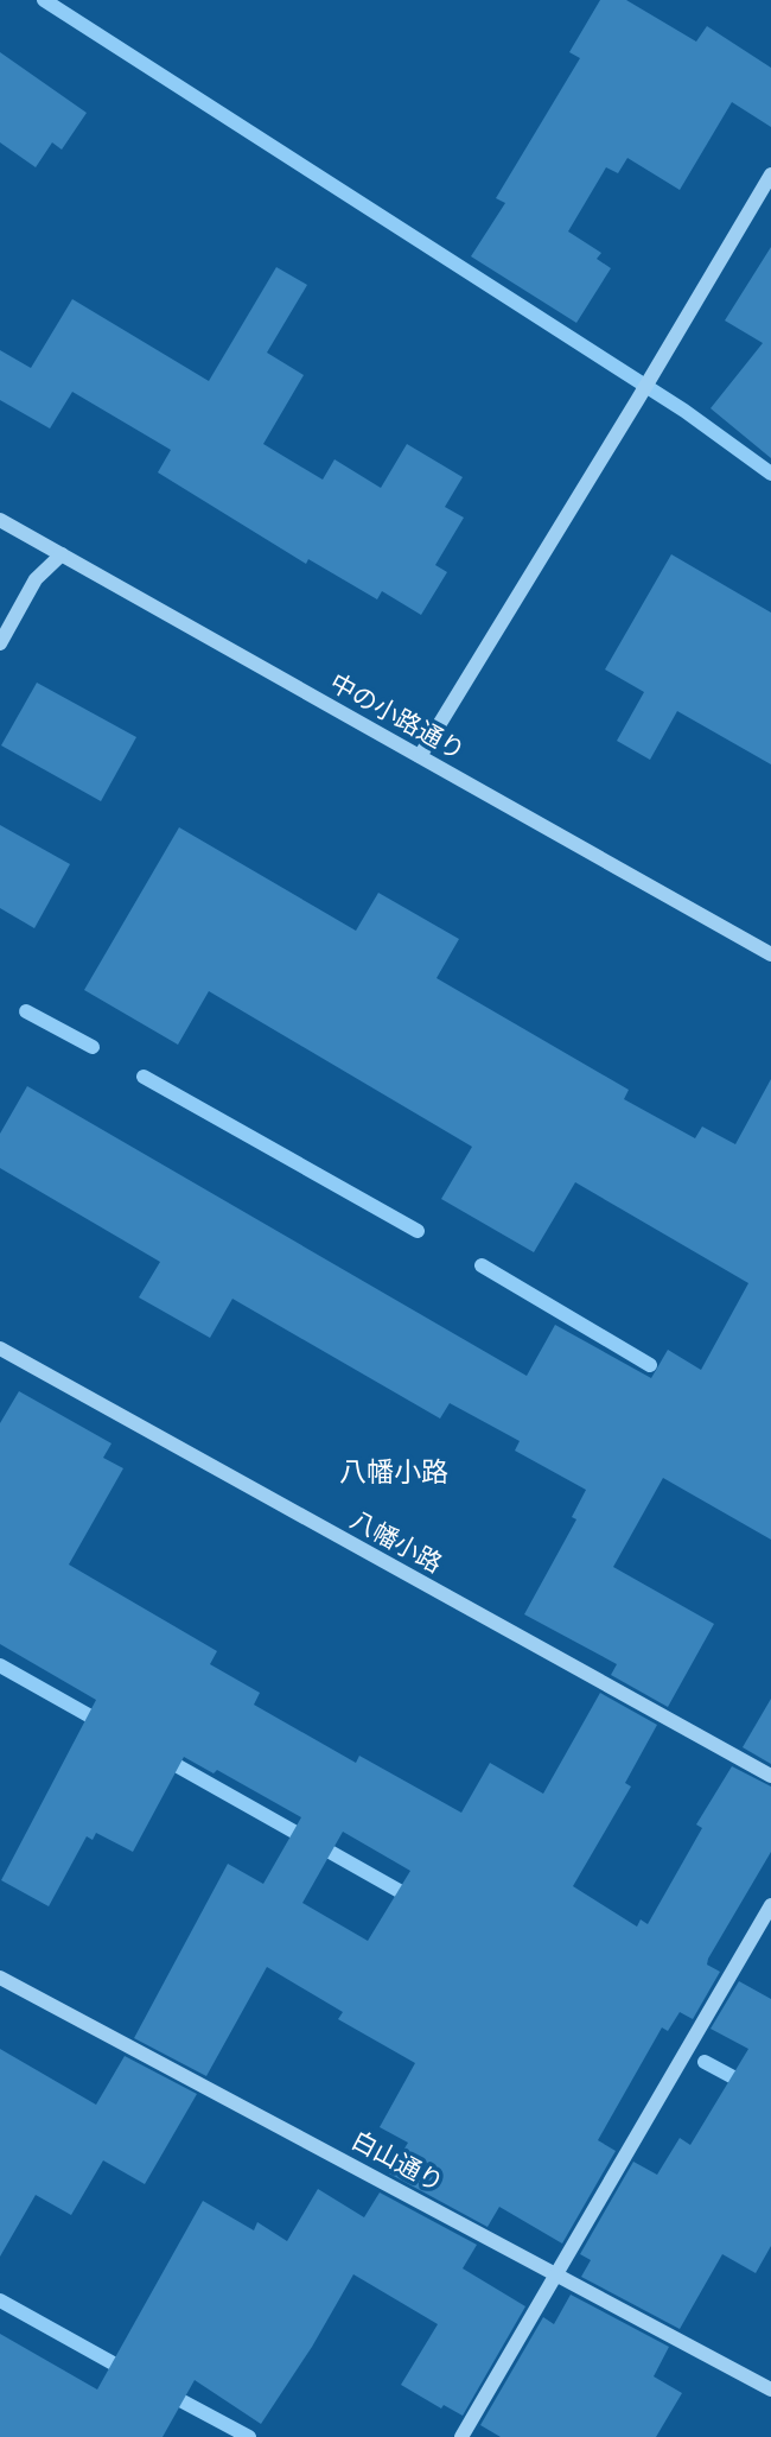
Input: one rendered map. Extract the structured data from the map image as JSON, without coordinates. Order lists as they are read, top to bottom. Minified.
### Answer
{"streets":{"street":["中の小路通り","八幡小路","白山通り"]},"districts":["八幡小路"]}
